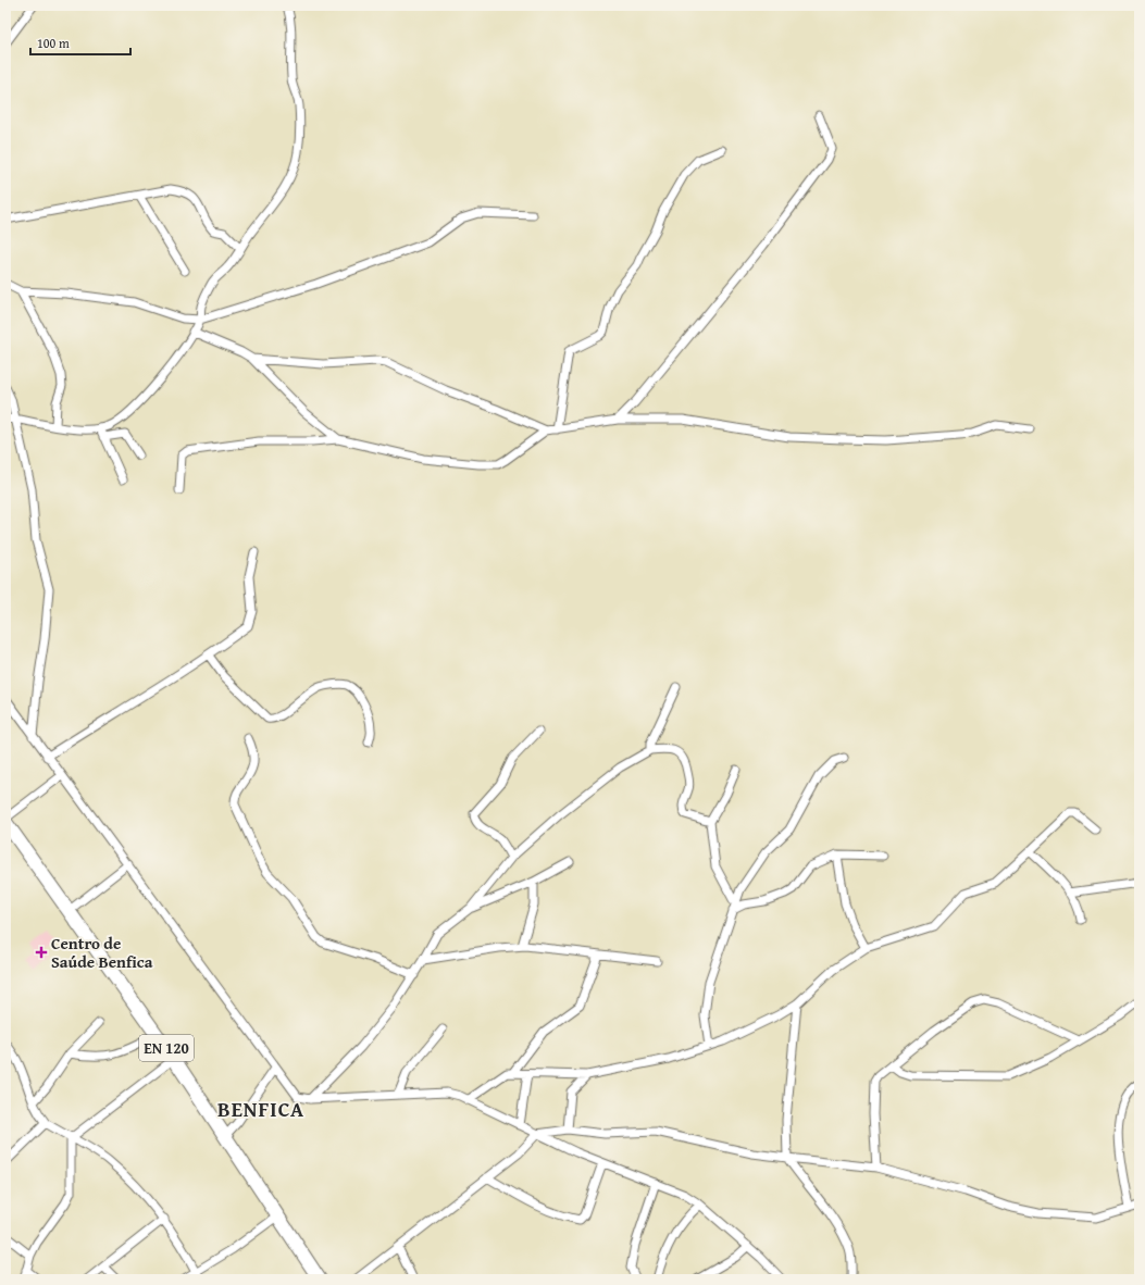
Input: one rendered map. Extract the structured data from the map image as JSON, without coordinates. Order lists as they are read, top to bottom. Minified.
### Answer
{"streets":{"main road":["EN 120"]},"districts":["BENFICA"],"places":{"health":["Centro de Saúde Benfica"]},"scale_bar":"100 m"}
